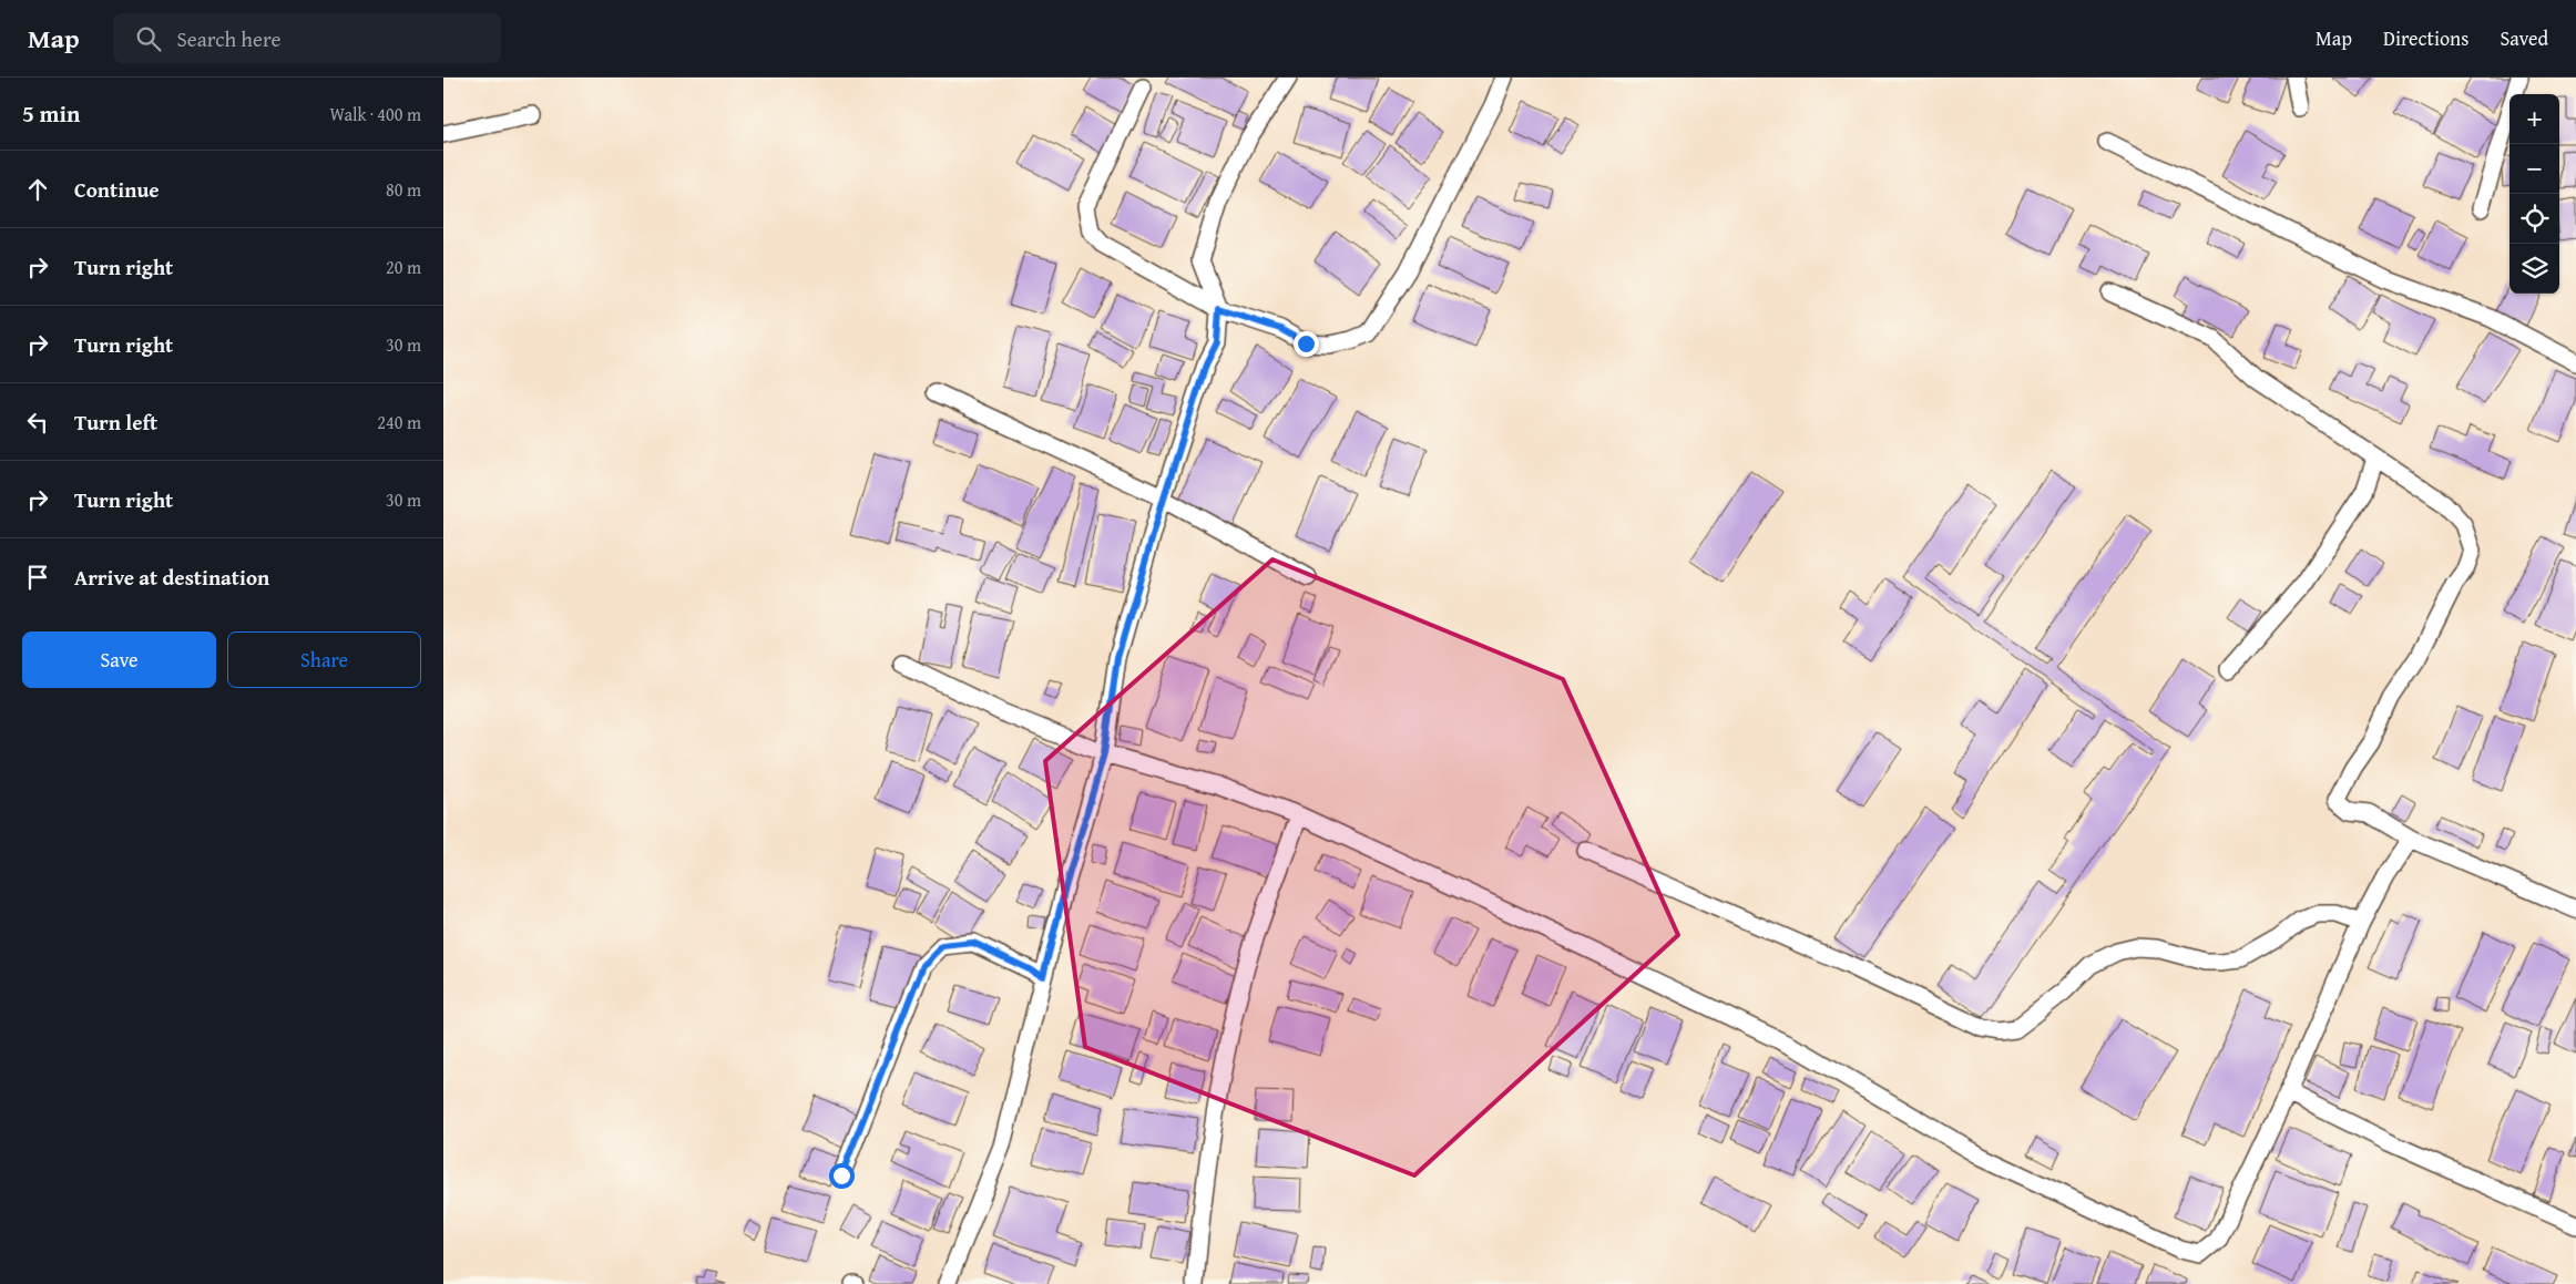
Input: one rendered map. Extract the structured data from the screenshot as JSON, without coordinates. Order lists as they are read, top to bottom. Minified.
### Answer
{"page":{"header":"Map","search":"Search here","nav":["Map","Directions","Saved"],"heading":["5 min","Walk · 400 m"],"map_buttons":["+","−"],"list":[["Continue","80 m"],["Turn right","20 m"],["Turn right","30 m"],["Turn left","240 m"],["Turn right","30 m"],"Arrive at destination"],"buttons":["Save","Share"]}}
